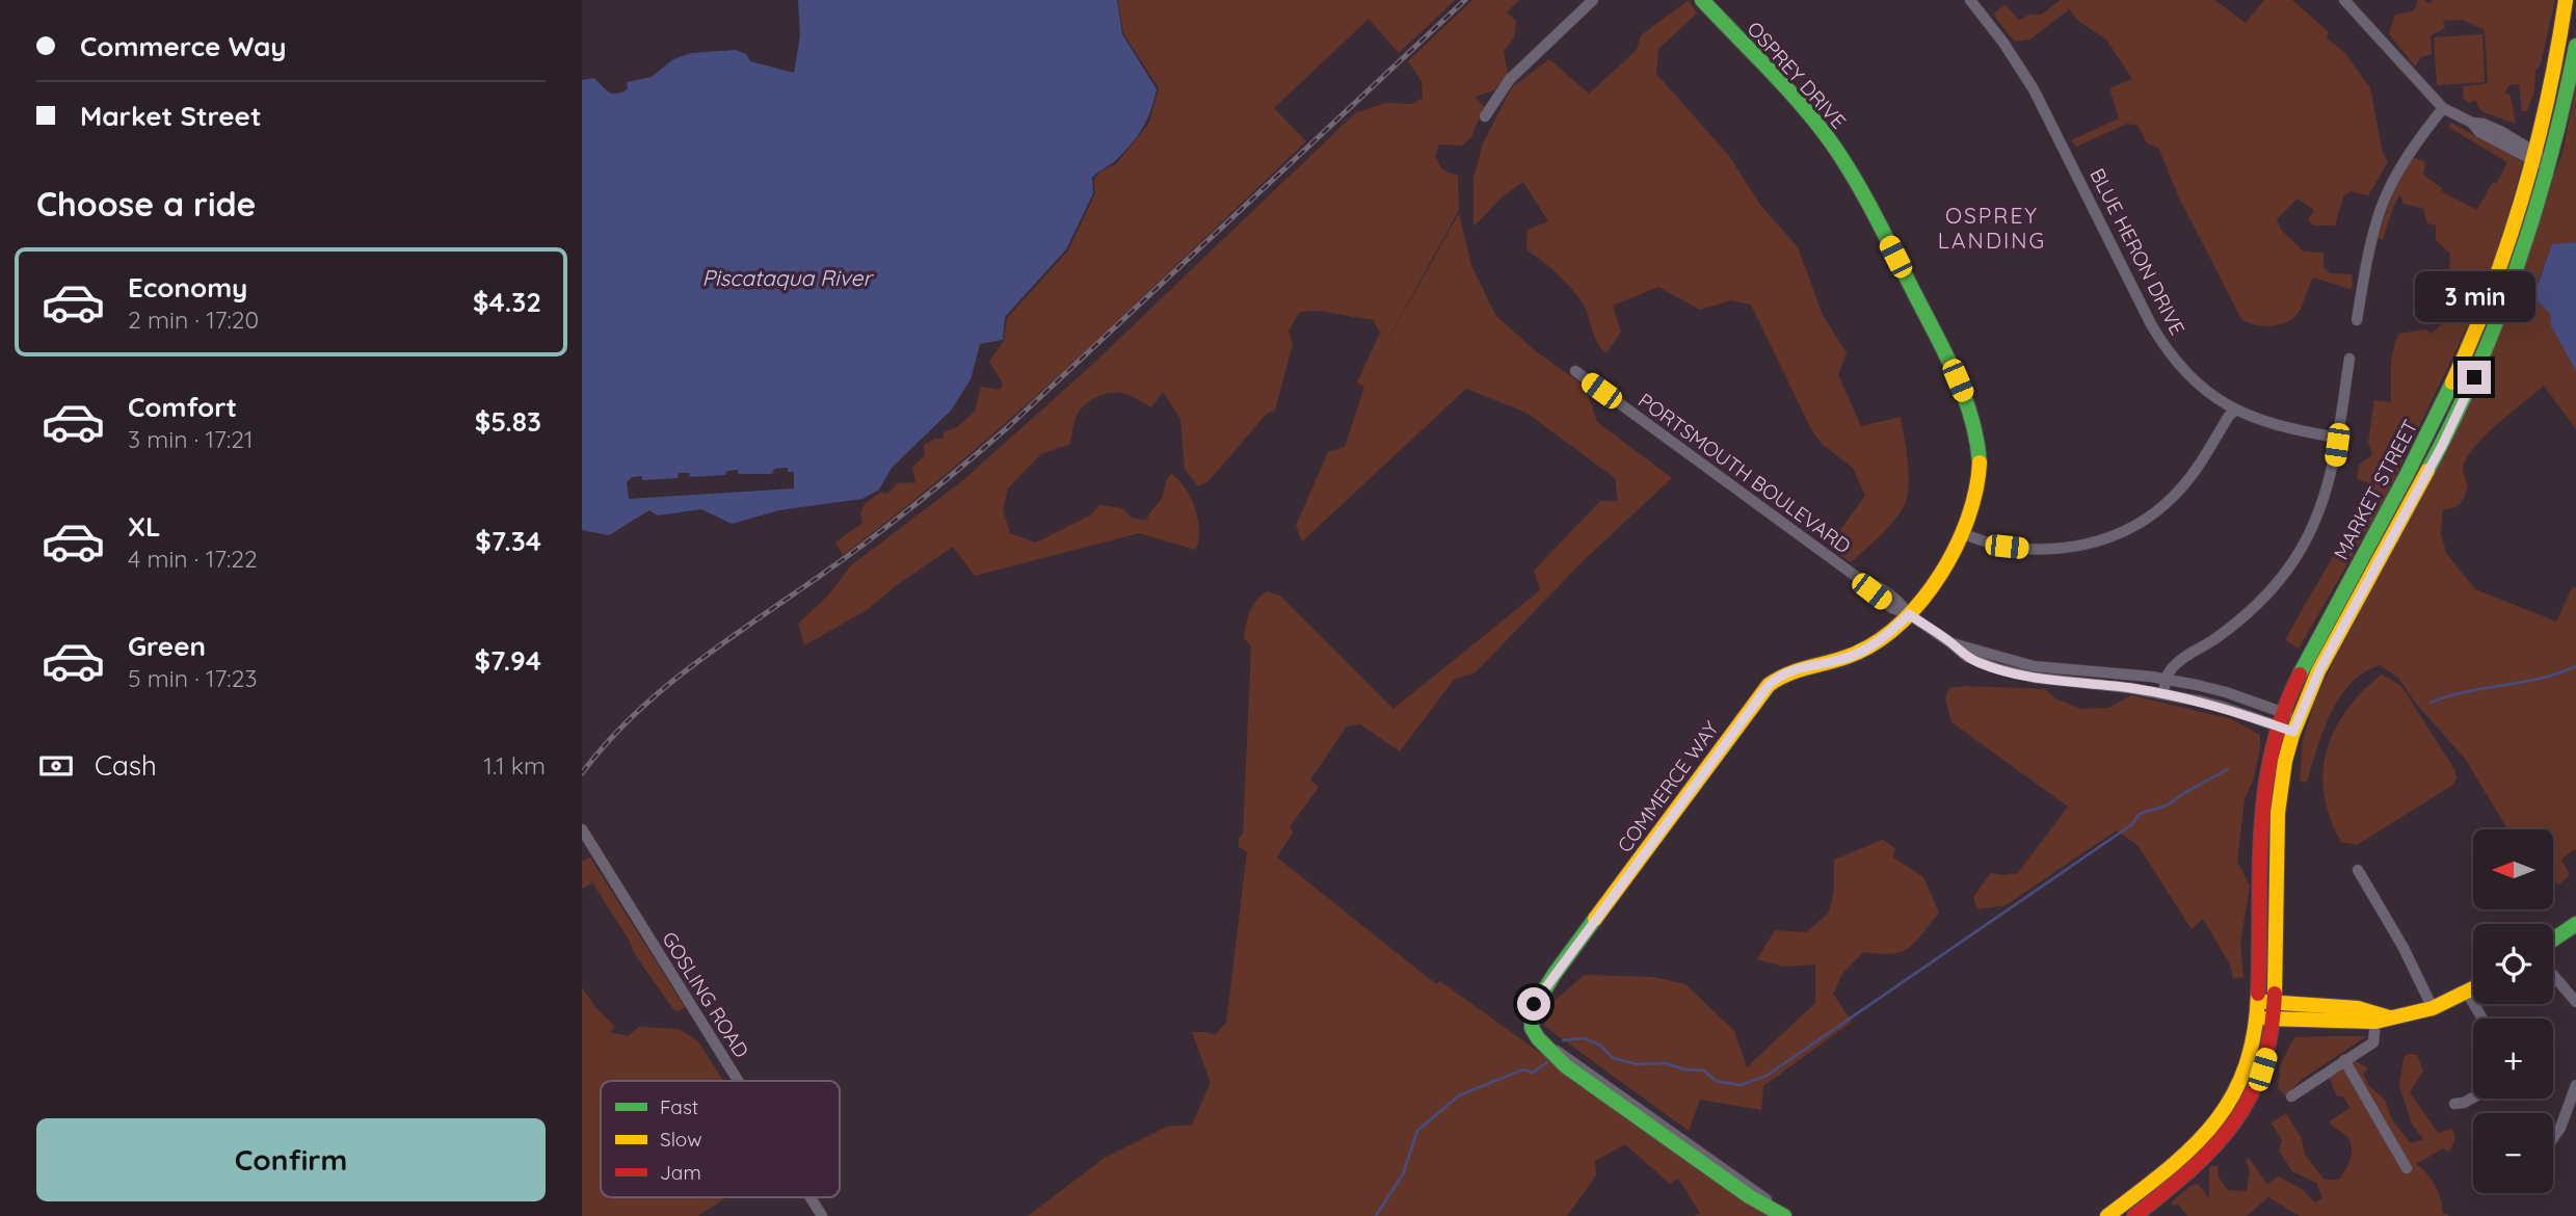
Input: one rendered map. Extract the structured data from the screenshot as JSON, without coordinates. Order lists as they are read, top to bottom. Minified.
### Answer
{"streets":{"main road":["OSPREY DRIVE","MARKET STREET","COMMERCE WAY"],"street":["BLUE HERON DRIVE","PORTSMOUTH BOULEVARD","GOSLING ROAD"]},"crossings":[["OSPREY DRIVE","PORTSMOUTH BOULEVARD"],["OSPREY DRIVE","COMMERCE WAY"],["PORTSMOUTH BOULEVARD","MARKET STREET"],["PORTSMOUTH BOULEVARD","COMMERCE WAY"]],"districts":["OSPREY LANDING"],"water":["Piscataqua River"],"legend":["Fast","Slow","Jam"],"north":"left","page":{"banner":["Commerce Way","Market Street"],"heading":"Choose a ride","list":[{"name":"Economy","note":"2 min · 17:20","value":"$4.32"},{"name":"Comfort","note":"3 min · 17:21","value":"$5.83"},{"name":"XL","note":"4 min · 17:22","value":"$7.34"},{"name":"Green","note":"5 min · 17:23","value":"$7.94"}],"bubble":"3 min","pay":["Cash","1.1 km"],"map_buttons":["+","−"],"buttons":"Confirm"}}
